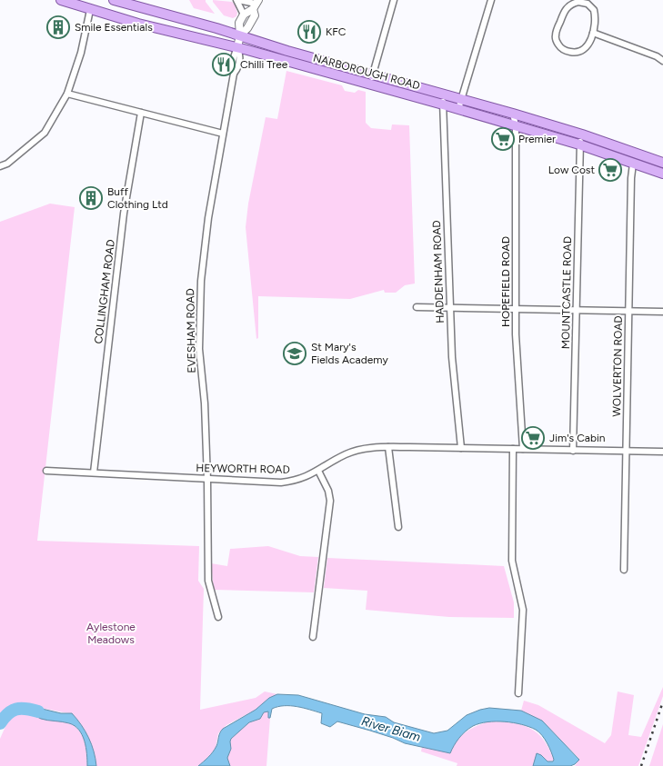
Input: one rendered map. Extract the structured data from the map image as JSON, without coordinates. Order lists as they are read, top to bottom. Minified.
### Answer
{"streets":{"main road":["NARBOROUGH ROAD"],"street":["HADDENHAM ROAD","HOPEFIELD ROAD","COLLINGHAM ROAD","MOUNTCASTLE ROAD","EVESHAM ROAD","WOLVERTON ROAD","HEYWORTH ROAD"]},"crossings":[["NARBOROUGH ROAD","HADDENHAM ROAD"],["NARBOROUGH ROAD","HOPEFIELD ROAD"],["NARBOROUGH ROAD","MOUNTCASTLE ROAD"],["NARBOROUGH ROAD","EVESHAM ROAD"],["NARBOROUGH ROAD","WOLVERTON ROAD"],["HADDENHAM ROAD","HEYWORTH ROAD"],["HOPEFIELD ROAD","HEYWORTH ROAD"],["COLLINGHAM ROAD","HEYWORTH ROAD"],["MOUNTCASTLE ROAD","HEYWORTH ROAD"],["EVESHAM ROAD","HEYWORTH ROAD"],["WOLVERTON ROAD","HEYWORTH ROAD"]],"water":["River Biam"],"parks":["Aylestone Meadows"],"places":{"building":["Smile Essentials","Buff Clothing Ltd"],"restaurant":["KFC","Chilli Tree"],"supermarket":["Premier","Low Cost","Jim's Cabin"],"school or university":["St Mary's Fields Academy"]}}
